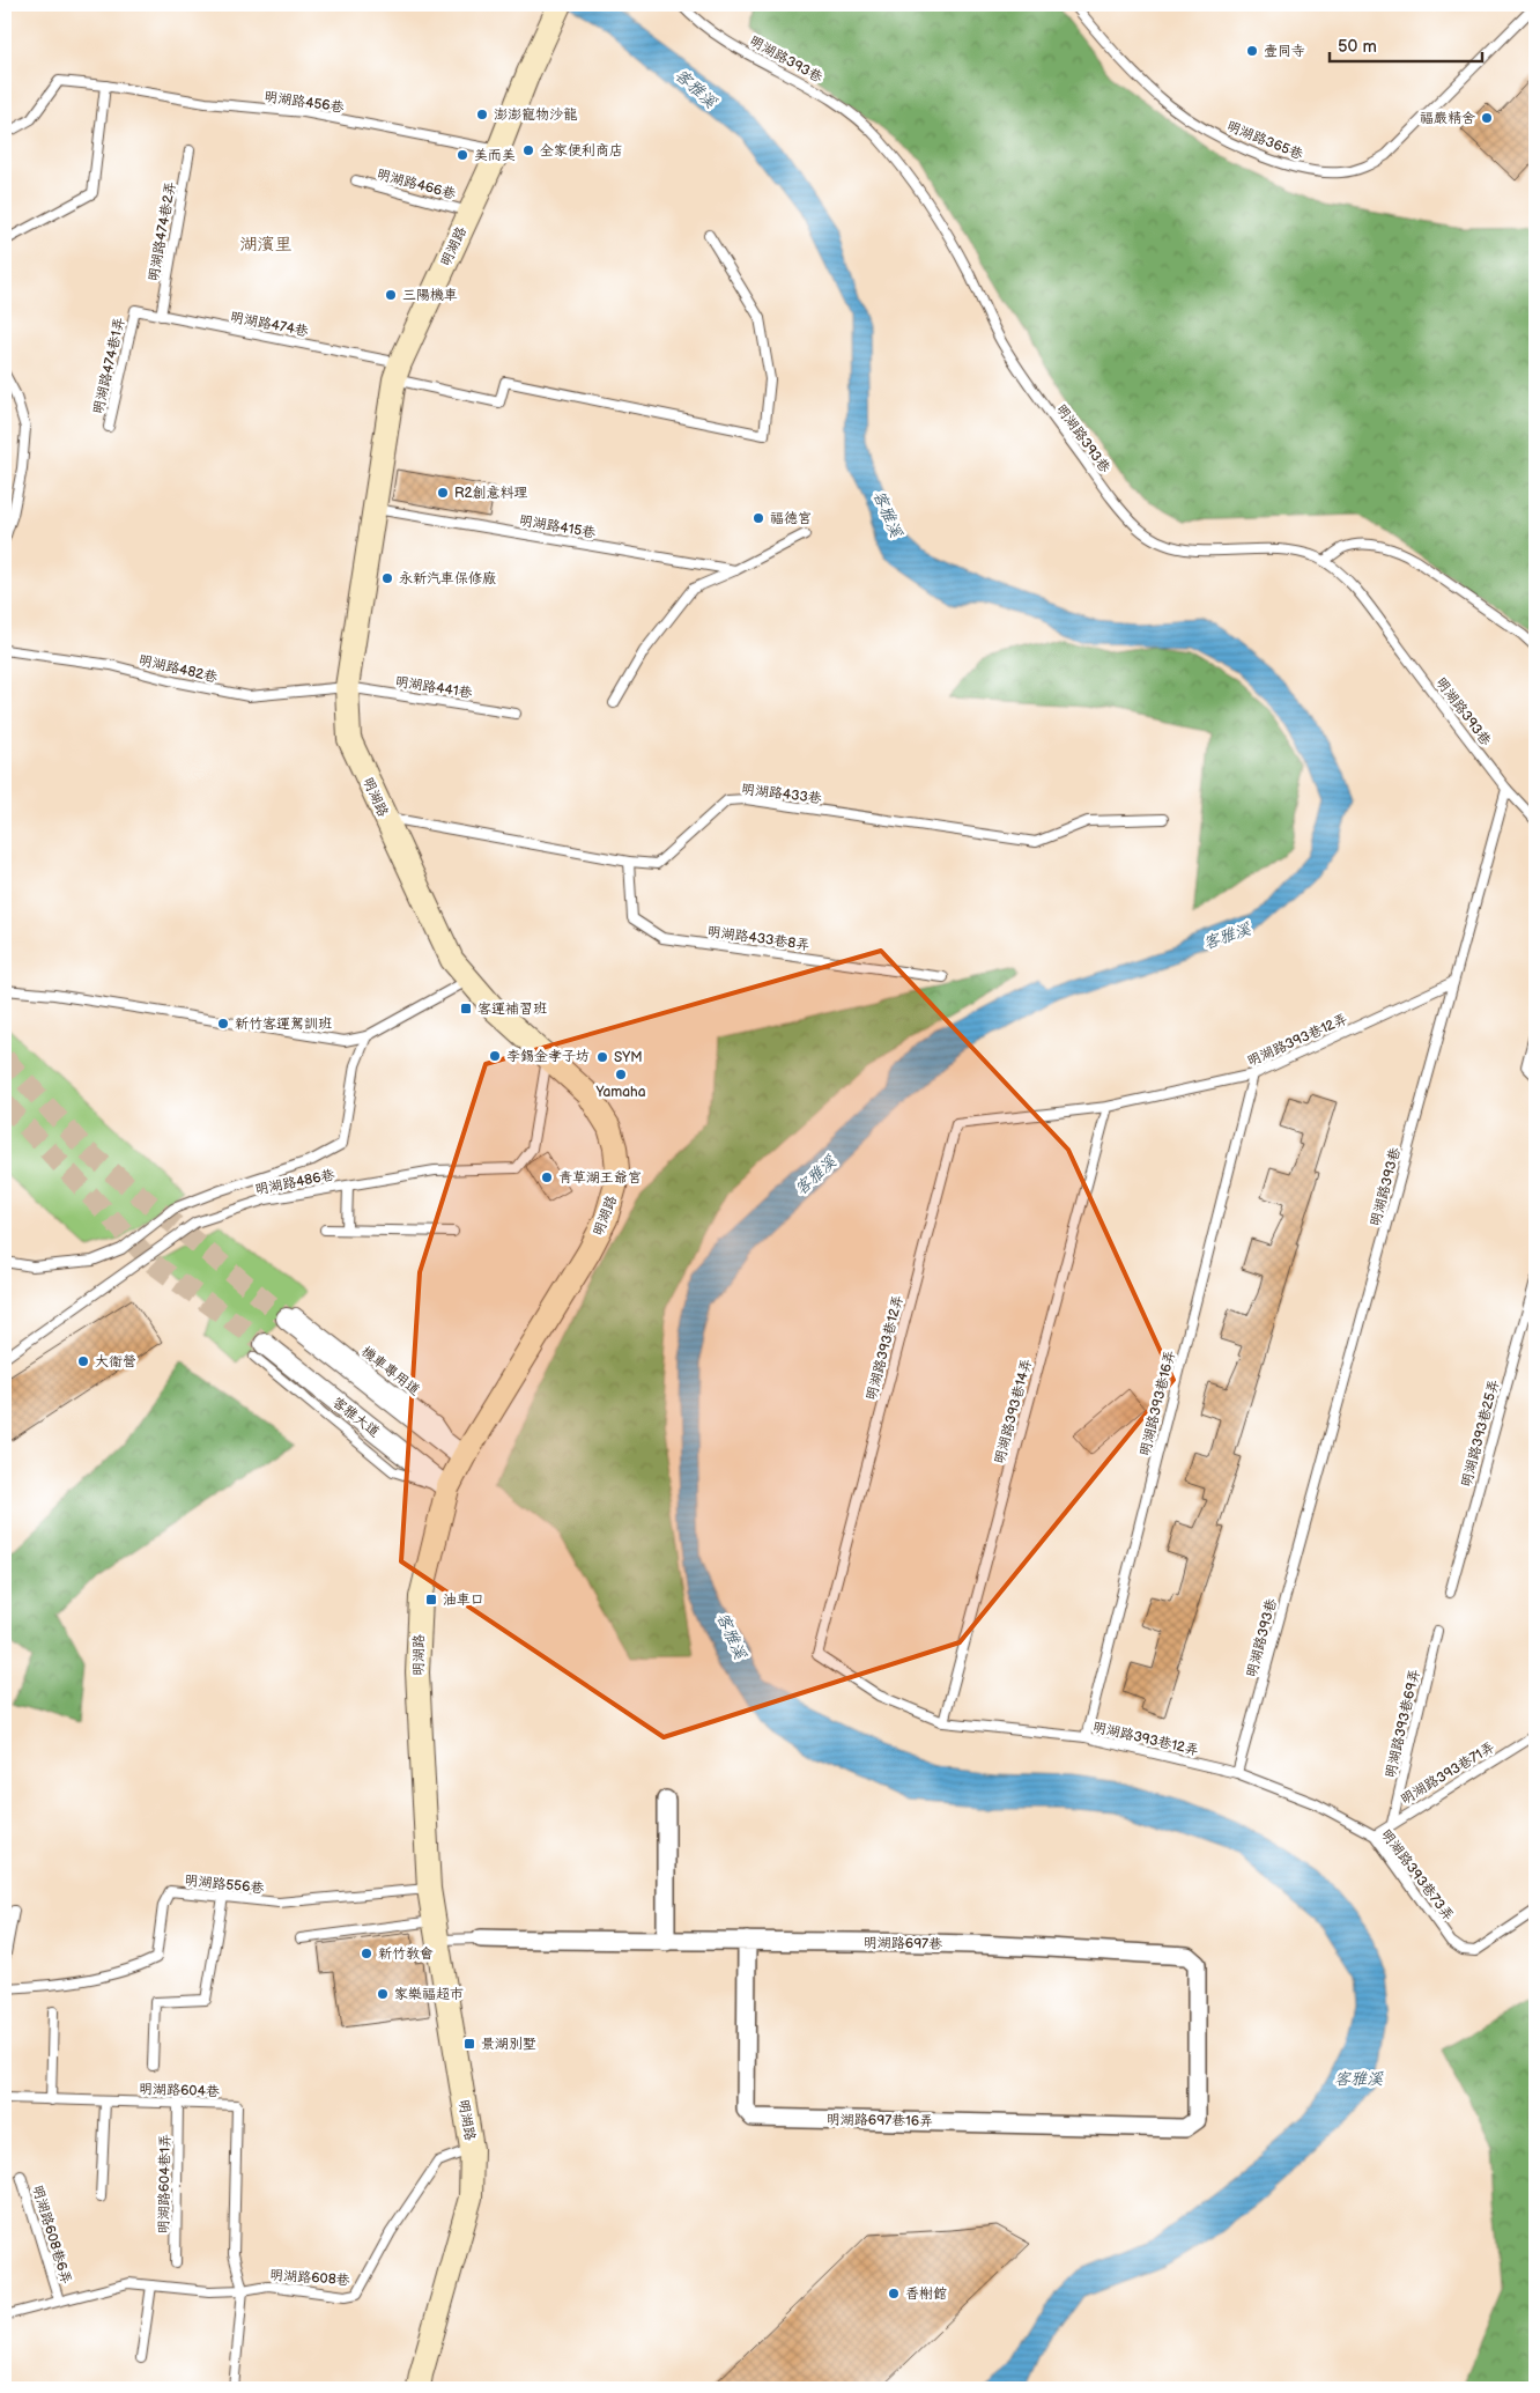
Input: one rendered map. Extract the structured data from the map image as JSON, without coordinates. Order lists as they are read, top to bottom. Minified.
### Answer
{"streets":{"main road":["明湖路"],"street":["客雅大道","明湖路697巷","明湖路697巷16弄"],"lane":["明湖路393巷","明湖路456巷","明湖路365巷","明湖路466巷","明湖路474巷2弄","明湖路474巷","明湖路474巷1弄","明湖路415巷","明湖路482巷","明湖路441巷","明湖路433巷","明湖路433巷8弄","明湖路393巷12弄","明湖路486巷","明湖路393巷16弄","明湖路393巷14弄","明湖路393巷25弄","明湖路393巷69弄","明湖路393巷71弄","明湖路393巷73弄","明湖路556巷","明湖路604巷","明湖路604巷1弄","明湖路608巷6弄","明湖路608巷"]},"crossings":[["明湖路393巷","明湖路393巷12弄"],["明湖路393巷","明湖路393巷73弄"],["明湖路456巷","明湖路"],["明湖路466巷","明湖路"],["明湖路474巷2弄","明湖路474巷"],["明湖路","明湖路474巷"],["明湖路","明湖路415巷"],["明湖路","明湖路482巷"],["明湖路","明湖路441巷"],["明湖路","明湖路433巷"],["明湖路","明湖路486巷"],["明湖路","客雅大道"],["明湖路","明湖路556巷"],["明湖路","明湖路697巷"],["明湖路","明湖路608巷"],["明湖路474巷","明湖路474巷1弄"],["明湖路482巷","明湖路441巷"],["明湖路433巷","明湖路433巷8弄"],["明湖路393巷12弄","明湖路393巷16弄"],["明湖路393巷12弄","明湖路393巷14弄"],["明湖路393巷12弄","明湖路393巷73弄"],["明湖路393巷69弄","明湖路393巷71弄"],["明湖路393巷71弄","明湖路393巷73弄"],["明湖路697巷","明湖路697巷16弄"],["明湖路604巷","明湖路604巷1弄"],["明湖路604巷","明湖路608巷"],["明湖路608巷6弄","明湖路608巷"]],"districts":["湖濱里"],"water":["客雅溪"],"places":{"other":["壹同寺","澎澎寵物沙龍","福嚴精舍","全家便利商店","美而美","三陽機車","R2創意料理","福德宮","永新汽車保修廠","新竹客運駕訓班","李錫金孝子坊","SYM","Yamaha","青草湖王爺宮","大衛營","新竹教會","家樂福超市","香榭館"],"transit":["客運補習班","油車口","景湖別墅"]},"scale_bar":"50 m"}
